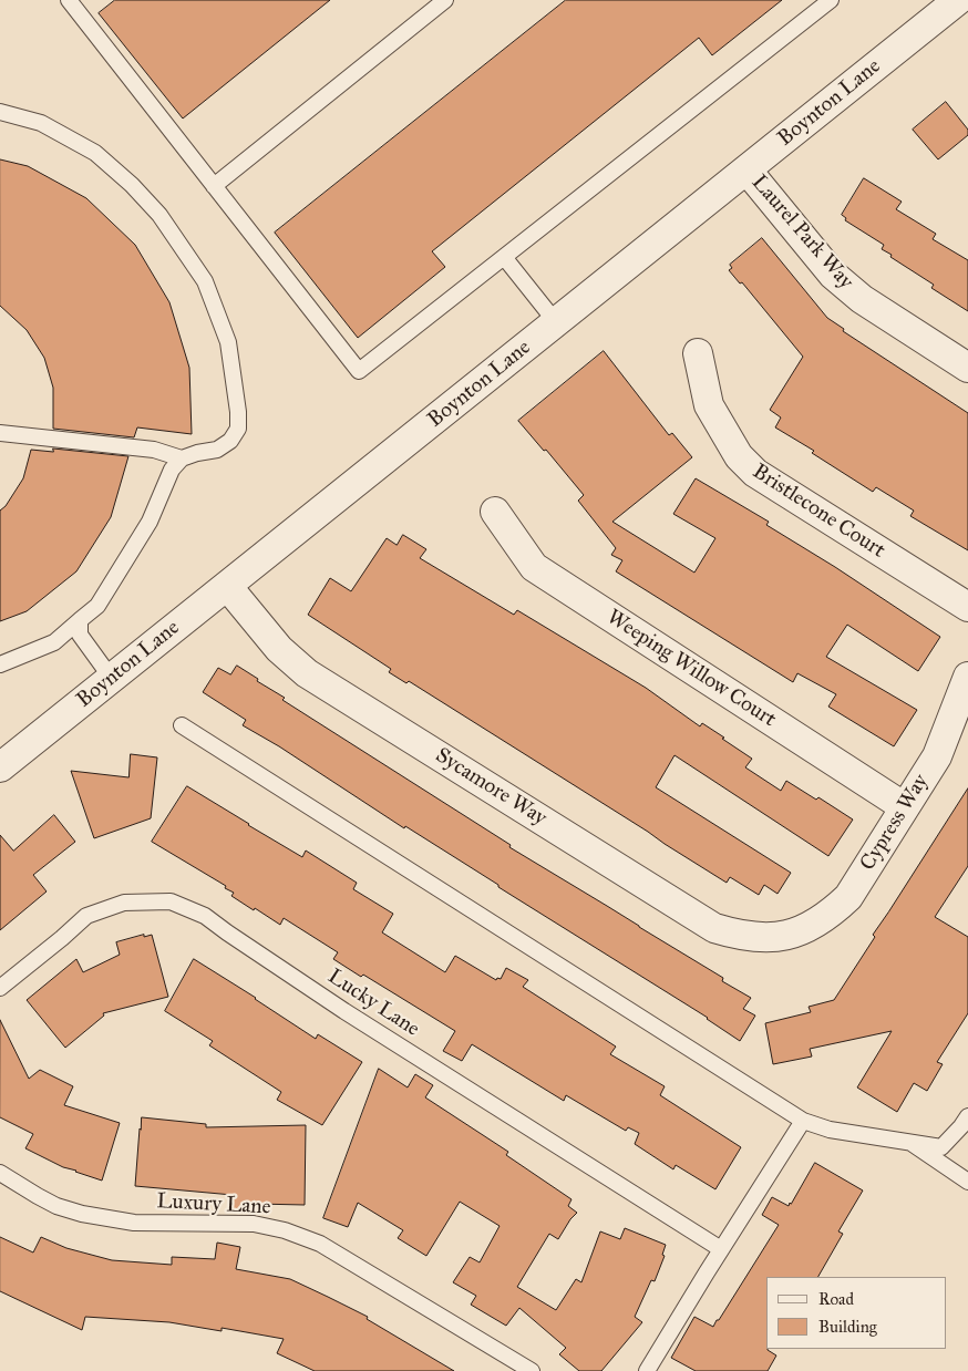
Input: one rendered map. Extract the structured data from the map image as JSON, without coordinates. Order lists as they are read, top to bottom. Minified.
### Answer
{"streets":{"street":["Boynton Lane","Laurel Park Way","Bristlecone Court","Weeping Willow Court","Sycamore Way","Cypress Way"],"lane":["Lucky Lane","Luxury Lane"]},"crossings":[["Boynton Lane","Laurel Park Way"],["Boynton Lane","Sycamore Way"],["Weeping Willow Court","Cypress Way"],["Sycamore Way","Cypress Way"]],"legend":["Road","Building"]}
